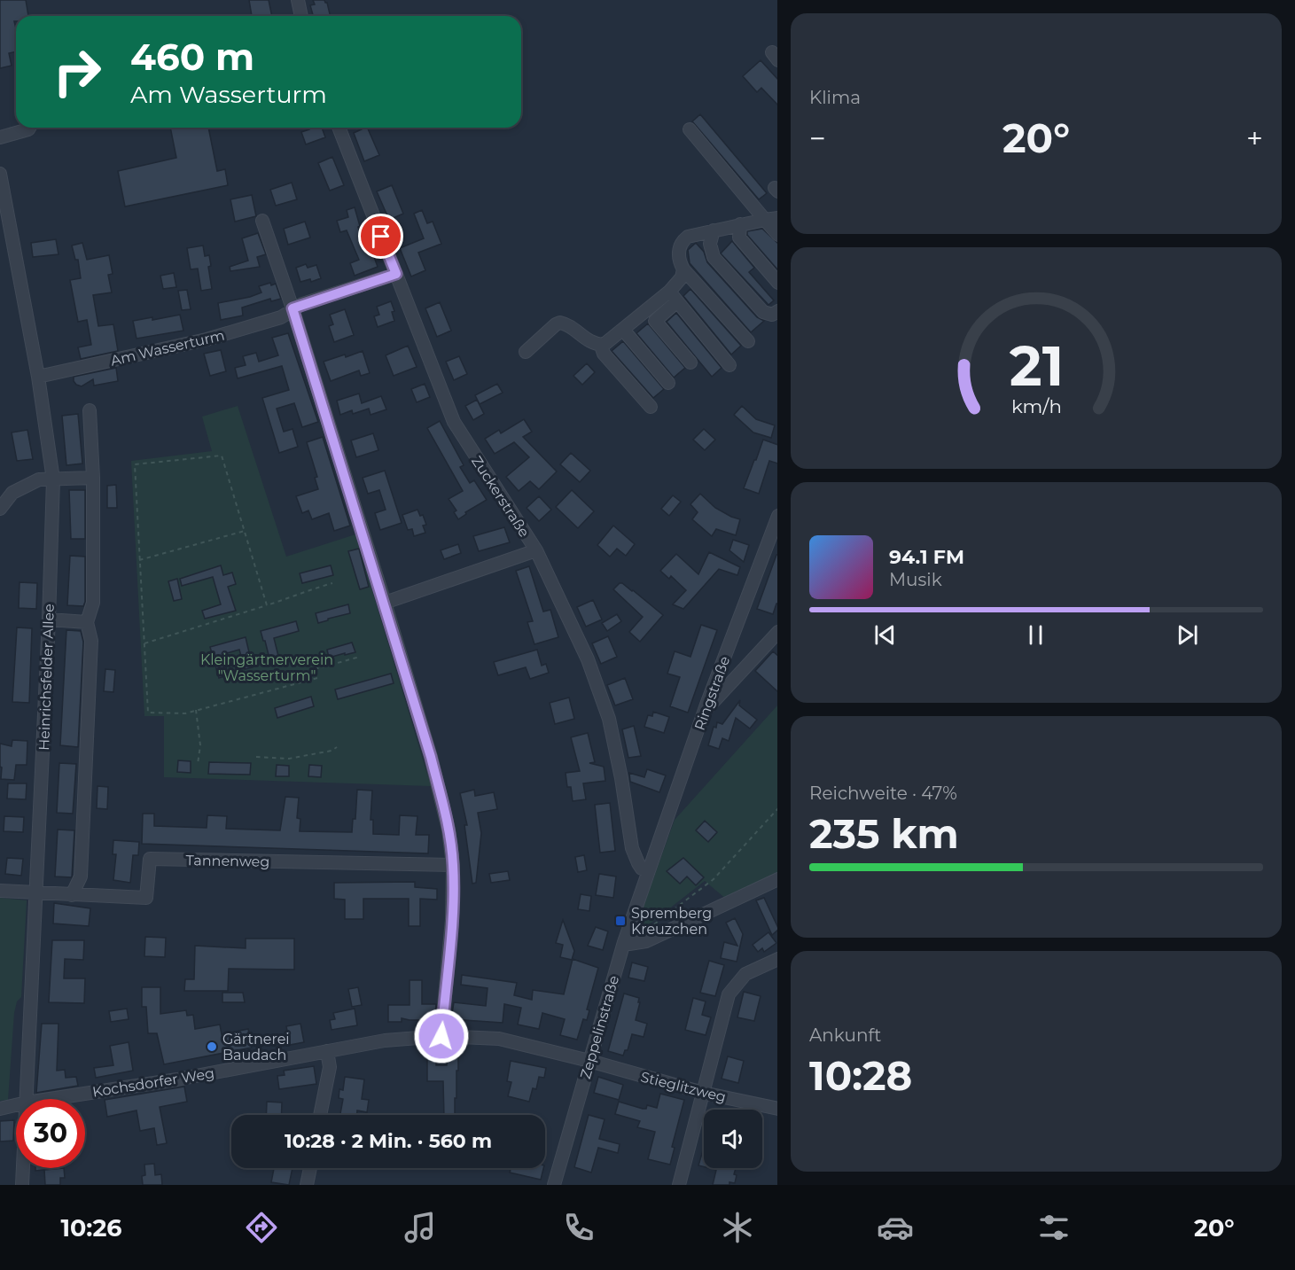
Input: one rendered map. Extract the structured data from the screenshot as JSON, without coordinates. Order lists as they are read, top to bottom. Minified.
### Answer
{"streets":{"street":["Am Wasserturm","Zuckerstraße","Heinrichsfelder Allee","Ringstraße","Tannenweg","Zeppelinstraße","Kochsdorfer Weg","Stieglitzweg"]},"crossings":[["Am Wasserturm","Zuckerstraße"],["Am Wasserturm","Heinrichsfelder Allee"],["Zuckerstraße","Ringstraße"],["Zuckerstraße","Zeppelinstraße"],["Heinrichsfelder Allee","Tannenweg"],["Ringstraße","Zeppelinstraße"],["Zeppelinstraße","Kochsdorfer Weg"],["Zeppelinstraße","Stieglitzweg"],["Kochsdorfer Weg","Stieglitzweg"]],"parks":["Kleingärtnerverein \"Wasserturm\""],"places":{"transit":["Spremberg Kreuzchen"],"other":["Gärtnerei Baudach"]},"page":{"tile":["Klima",["Reichweite · 47%","235 km"],["Ankunft","10:28"]],"turn":["460 m","Am Wasserturm"],"heat":["−","20°","+"],"song":["94.1 FM","Musik"],"limit":"30","trip":"10:28 · 2 Min. · 560 m","tabs":["10:26","20°"],"gauge":["21","km/h"]}}
